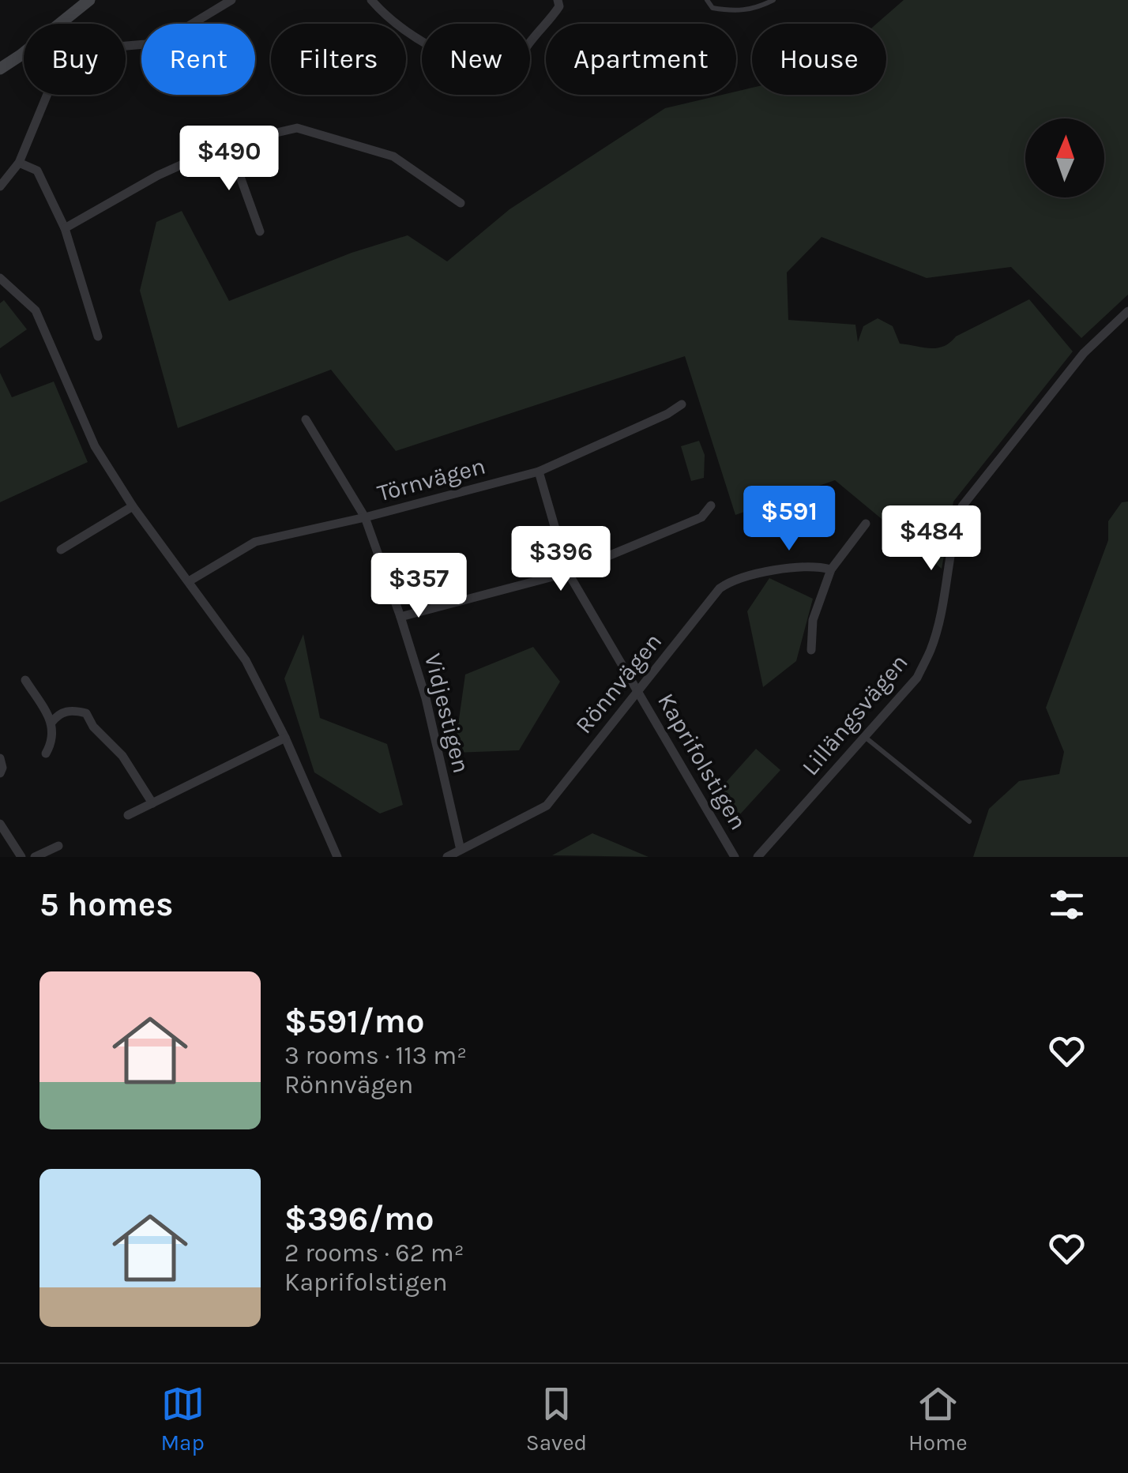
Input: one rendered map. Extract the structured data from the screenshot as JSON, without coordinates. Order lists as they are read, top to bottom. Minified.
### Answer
{"streets":{"street":["Törnvägen","Rönnvägen","Vidjestigen","Lillängsvägen","Kaprifolstigen"]},"crossings":[["Törnvägen","Vidjestigen"],["Törnvägen","Kaprifolstigen"],["Rönnvägen","Vidjestigen"],["Rönnvägen","Kaprifolstigen"]],"north":"top","page":{"chip":["Buy","Rent","Filters","New","Apartment","House"],"price":["$490","$591","$484","$396","$357"],"heading":"5 homes","list":[{"name":"$591/mo","note":"3 rooms · 113 m² · Rönnvägen"},{"name":"$396/mo","note":"2 rooms · 62 m² · Kaprifolstigen"}],"tabs":["Map","Saved","Home"]}}
